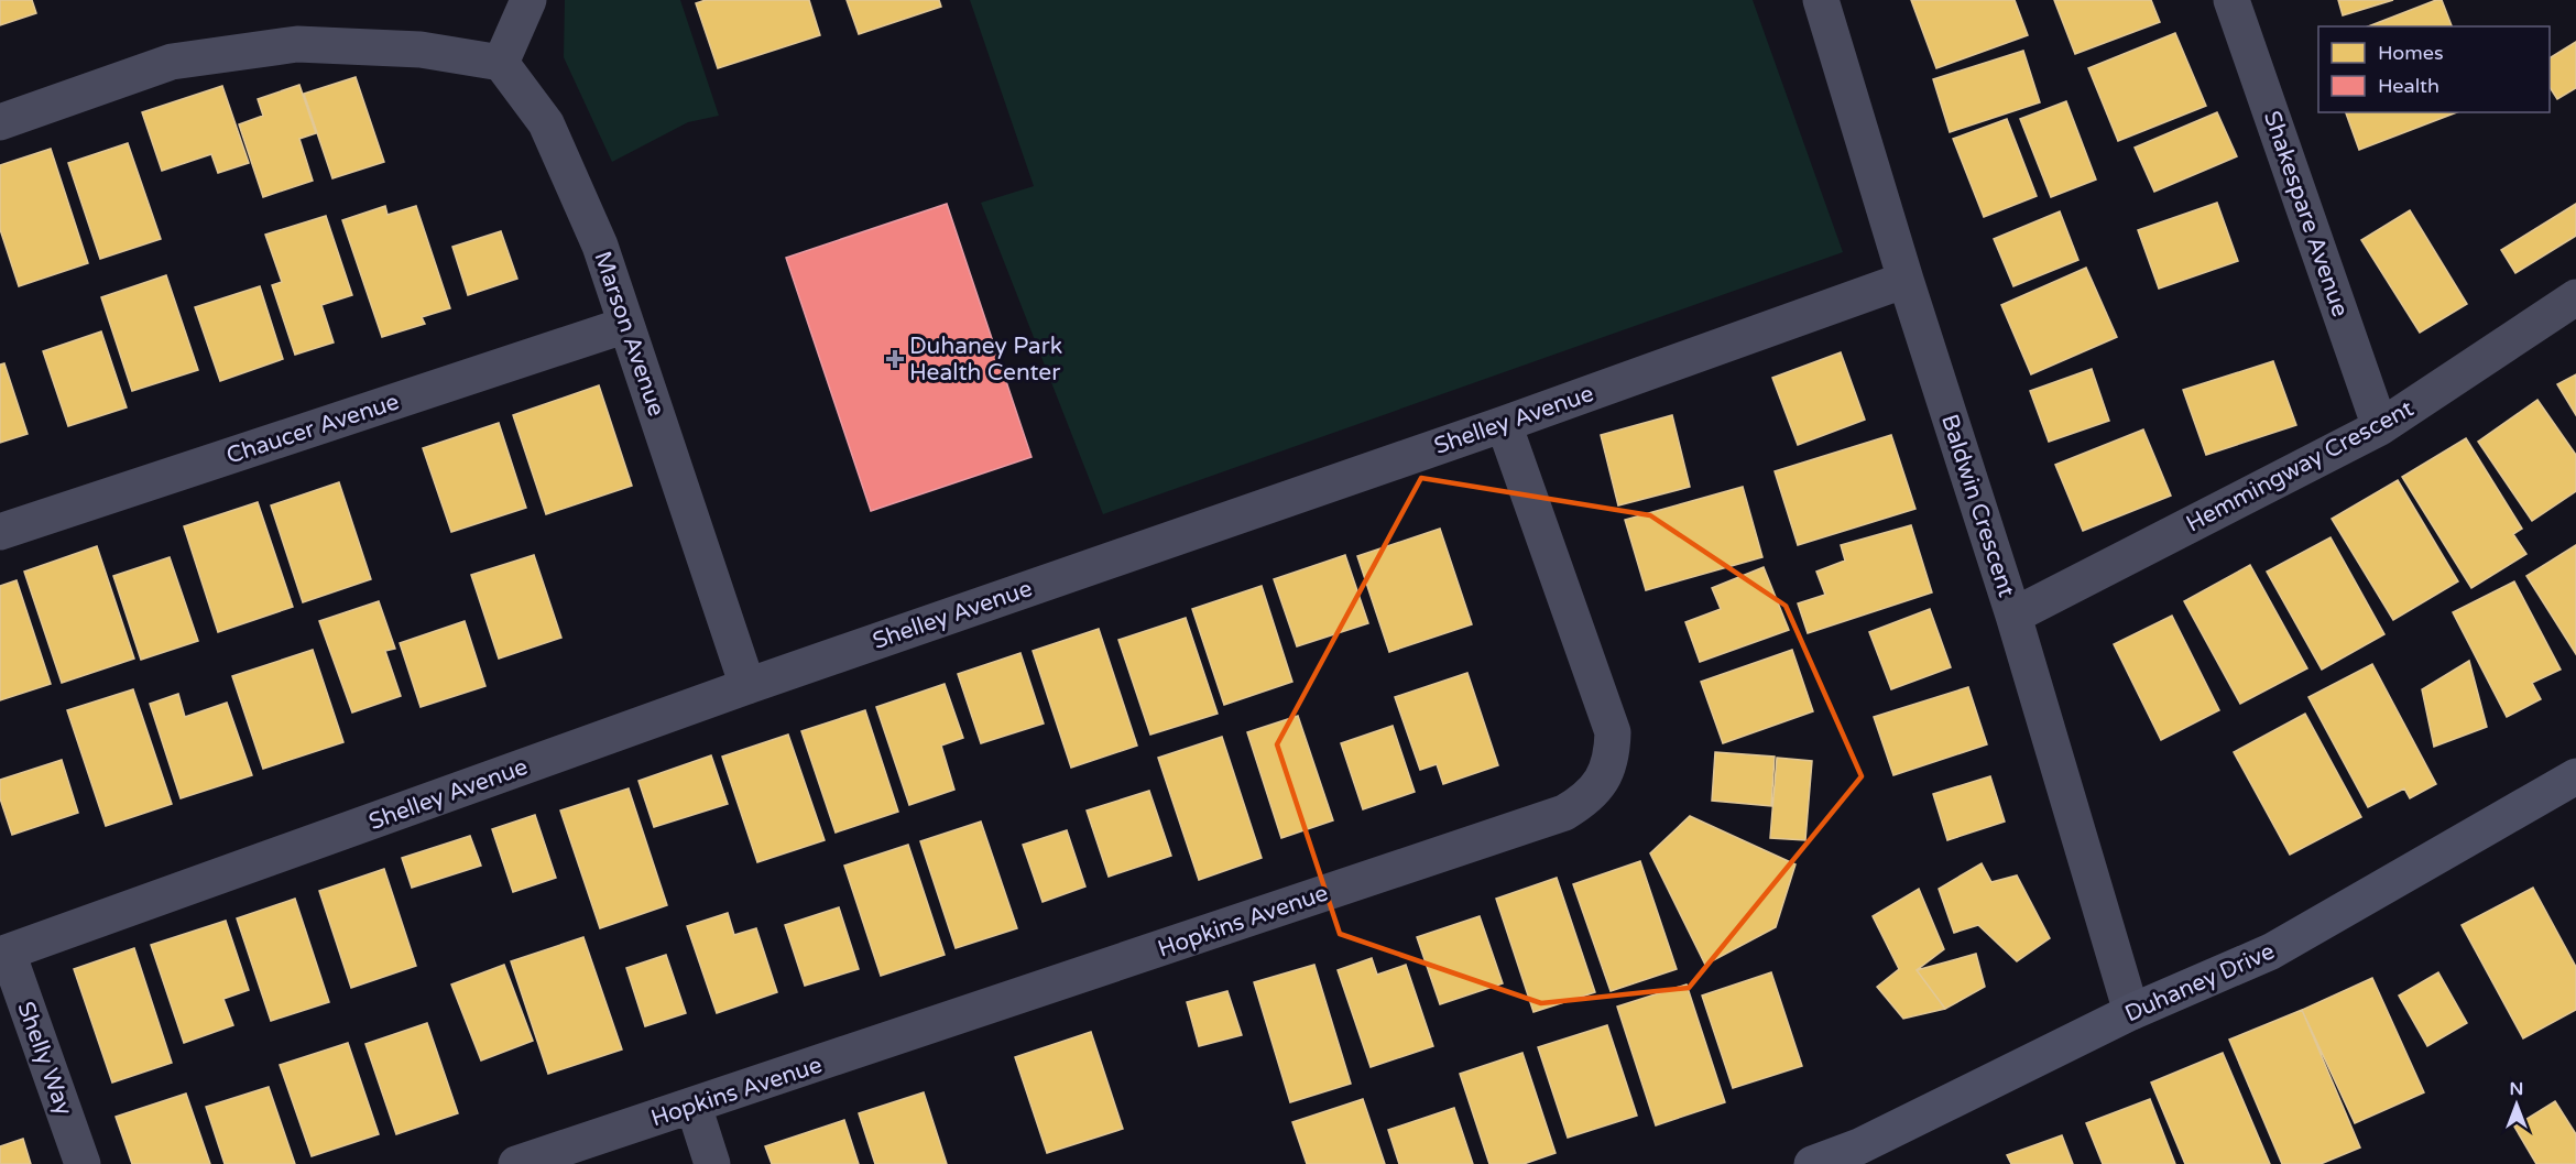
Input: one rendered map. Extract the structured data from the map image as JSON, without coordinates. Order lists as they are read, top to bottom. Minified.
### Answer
{"streets":{"street":["Shakespare Avenue","Marson Avenue","Shelley Avenue","Chaucer Avenue","Hemmingway Crescent","Baldwin Crescent","Hopkins Avenue","Duhaney Drive","Shelly Way"]},"crossings":[["Shakespare Avenue","Hemmingway Crescent"],["Marson Avenue","Shelley Avenue"],["Marson Avenue","Chaucer Avenue"],["Shelley Avenue","Baldwin Crescent"],["Shelley Avenue","Hopkins Avenue"],["Shelley Avenue","Shelly Way"],["Hemmingway Crescent","Baldwin Crescent"],["Baldwin Crescent","Duhaney Drive"]],"places":{"health":["Duhaney Park Health Center"]},"legend":["Homes","Health"],"north":"top"}
